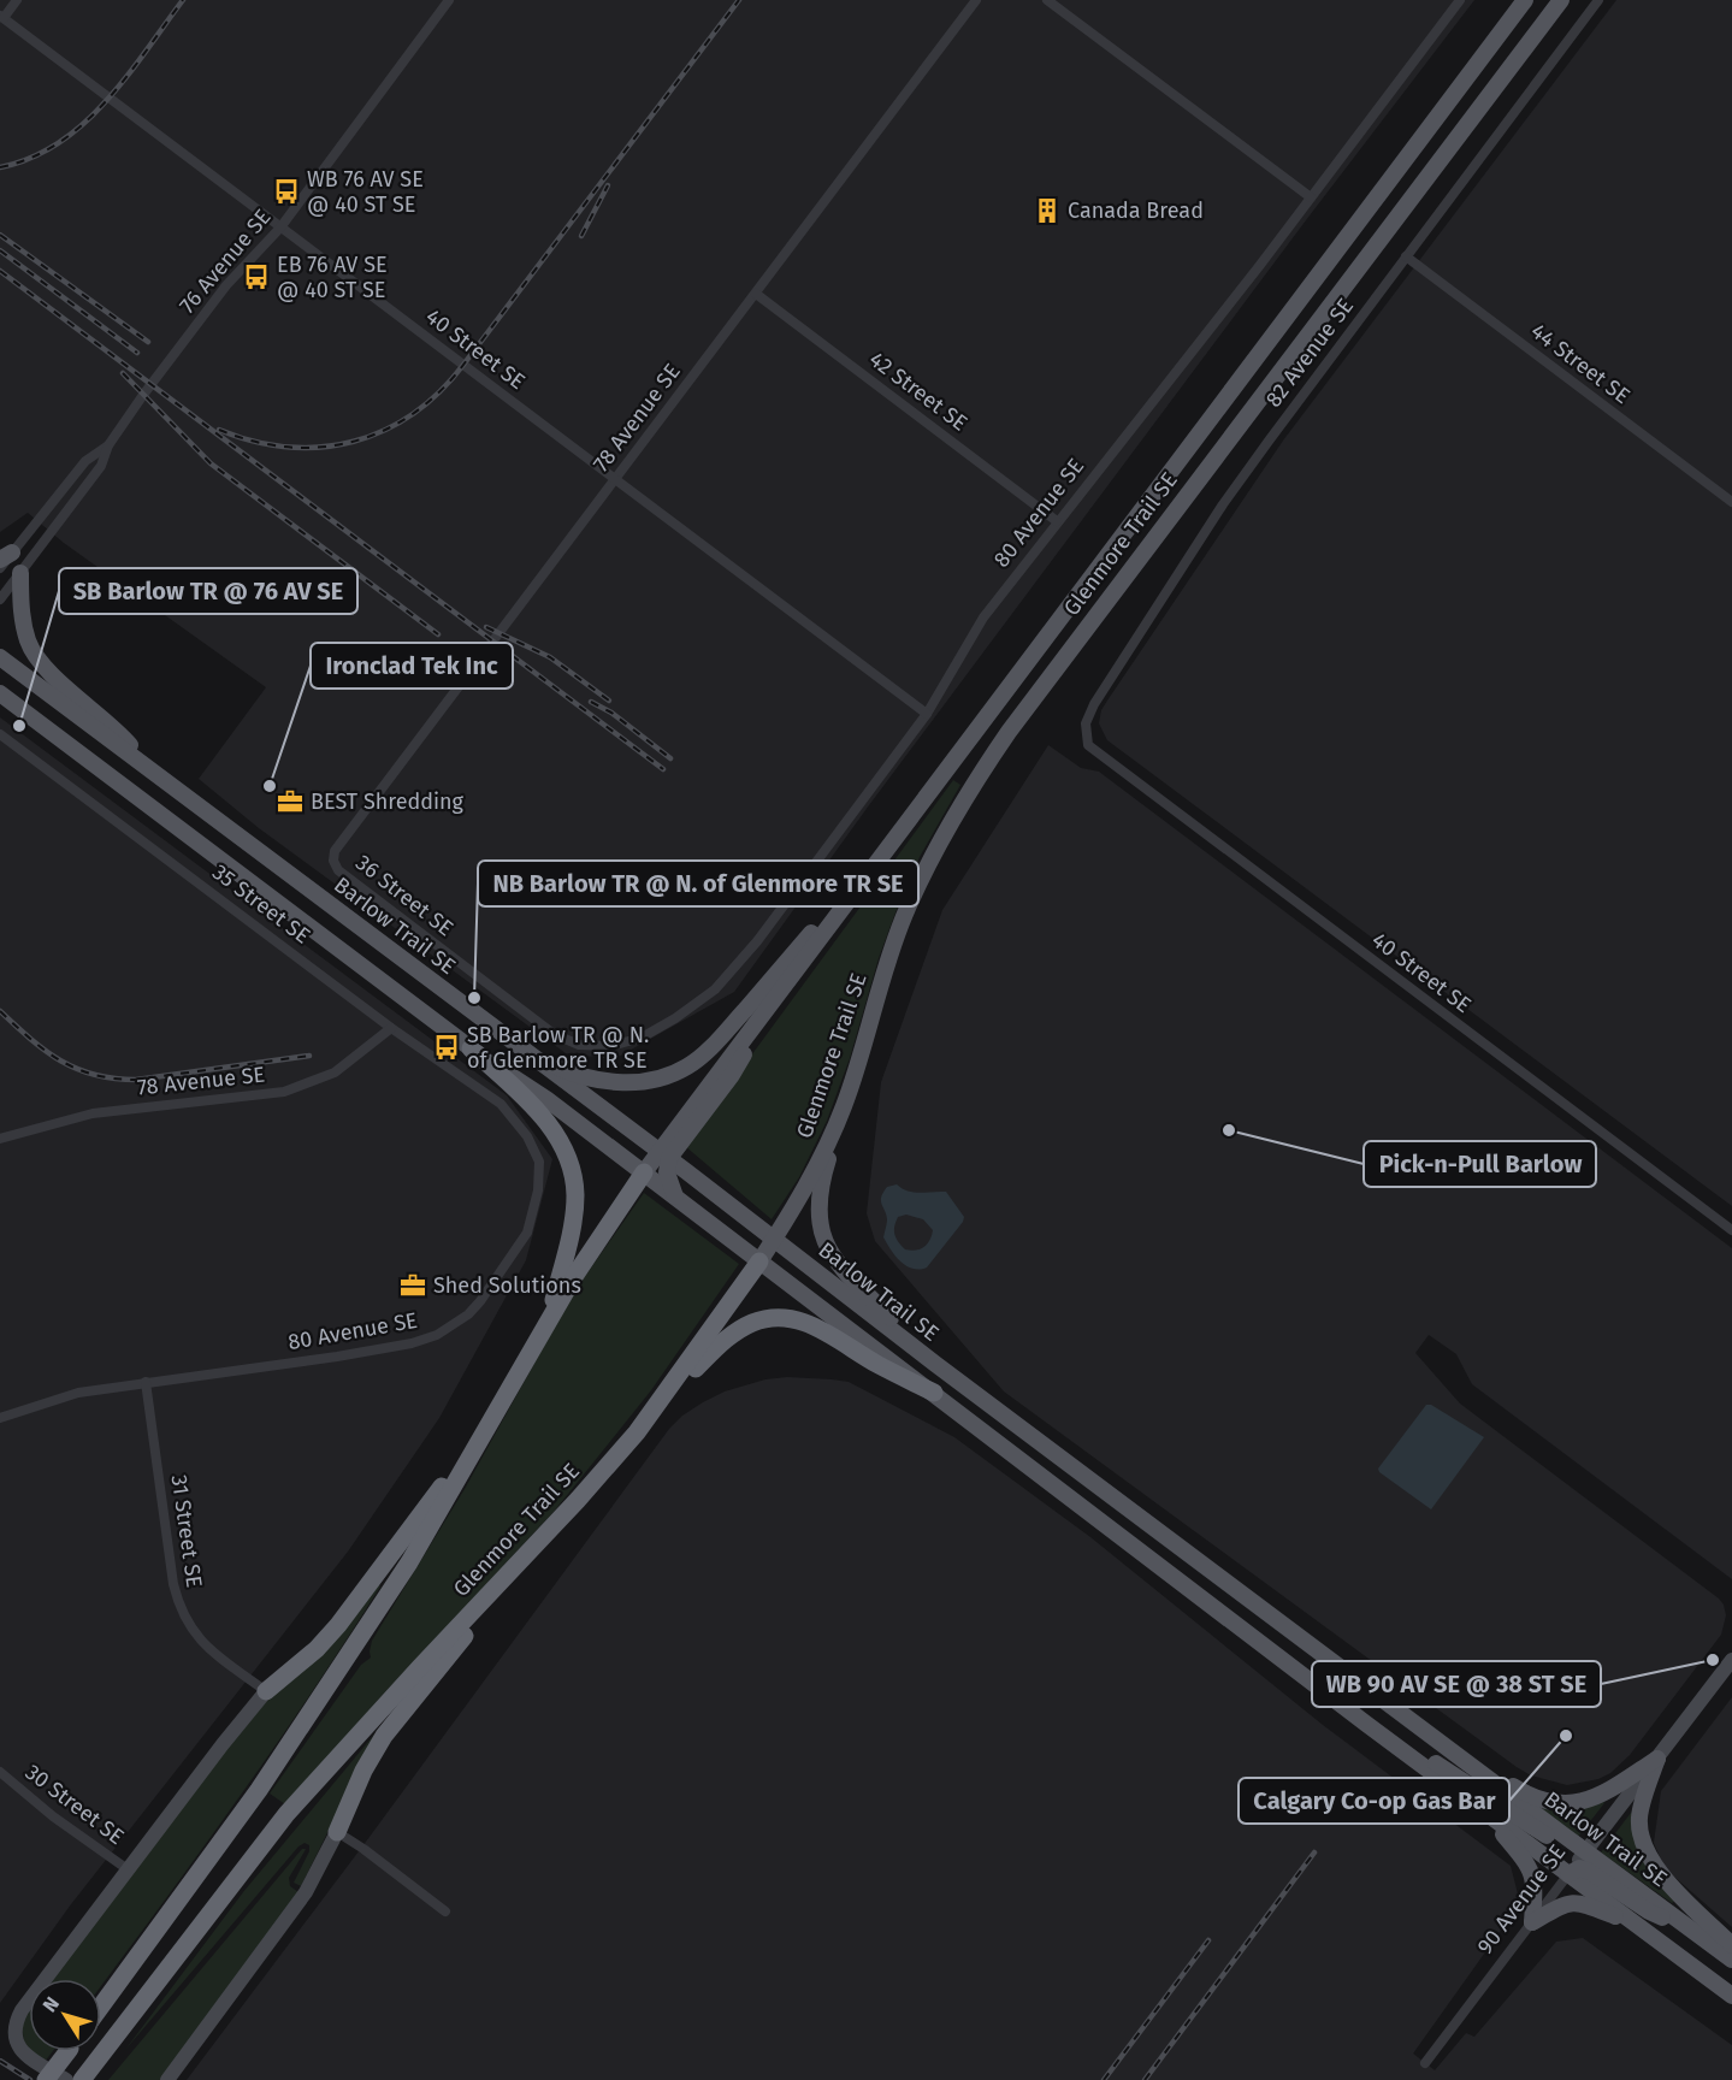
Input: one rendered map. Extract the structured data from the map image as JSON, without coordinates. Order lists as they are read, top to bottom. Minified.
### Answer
{"streets":{"highway":["Glenmore Trail SE"],"main road":["Barlow Trail SE"],"street":["76 Avenue SE","40 Street SE","82 Avenue SE","44 Street SE","42 Street SE","78 Avenue SE","80 Avenue SE","36 Street SE","35 Street SE","31 Street SE","30 Street SE","90 Avenue SE"]},"crossings":[["76 Avenue SE","40 Street SE"],["40 Street SE","82 Avenue SE"],["40 Street SE","78 Avenue SE"],["40 Street SE","80 Avenue SE"],["82 Avenue SE","44 Street SE"],["42 Street SE","78 Avenue SE"],["42 Street SE","80 Avenue SE"],["78 Avenue SE","36 Street SE"],["78 Avenue SE","35 Street SE"],["80 Avenue SE","36 Street SE"],["80 Avenue SE","35 Street SE"],["80 Avenue SE","31 Street SE"],["Glenmore Trail SE","Barlow Trail SE"],["Barlow Trail SE","90 Avenue SE"]],"places":{"bus stop":["WB 76 AV SE @ 40 ST SE","EB 76 AV SE @ 40 ST SE","SB Barlow TR @ N. of Glenmore TR SE"],"building":["Canada Bread"],"other":["SB Barlow TR @ 76 AV SE","Ironclad Tek Inc","NB Barlow TR @ N. of Glenmore TR SE","Pick-n-Pull Barlow","WB 90 AV SE @ 38 ST SE","Calgary Co-op Gas Bar"],"office":["BEST Shredding","Shed Solutions"]},"north":"top left"}
